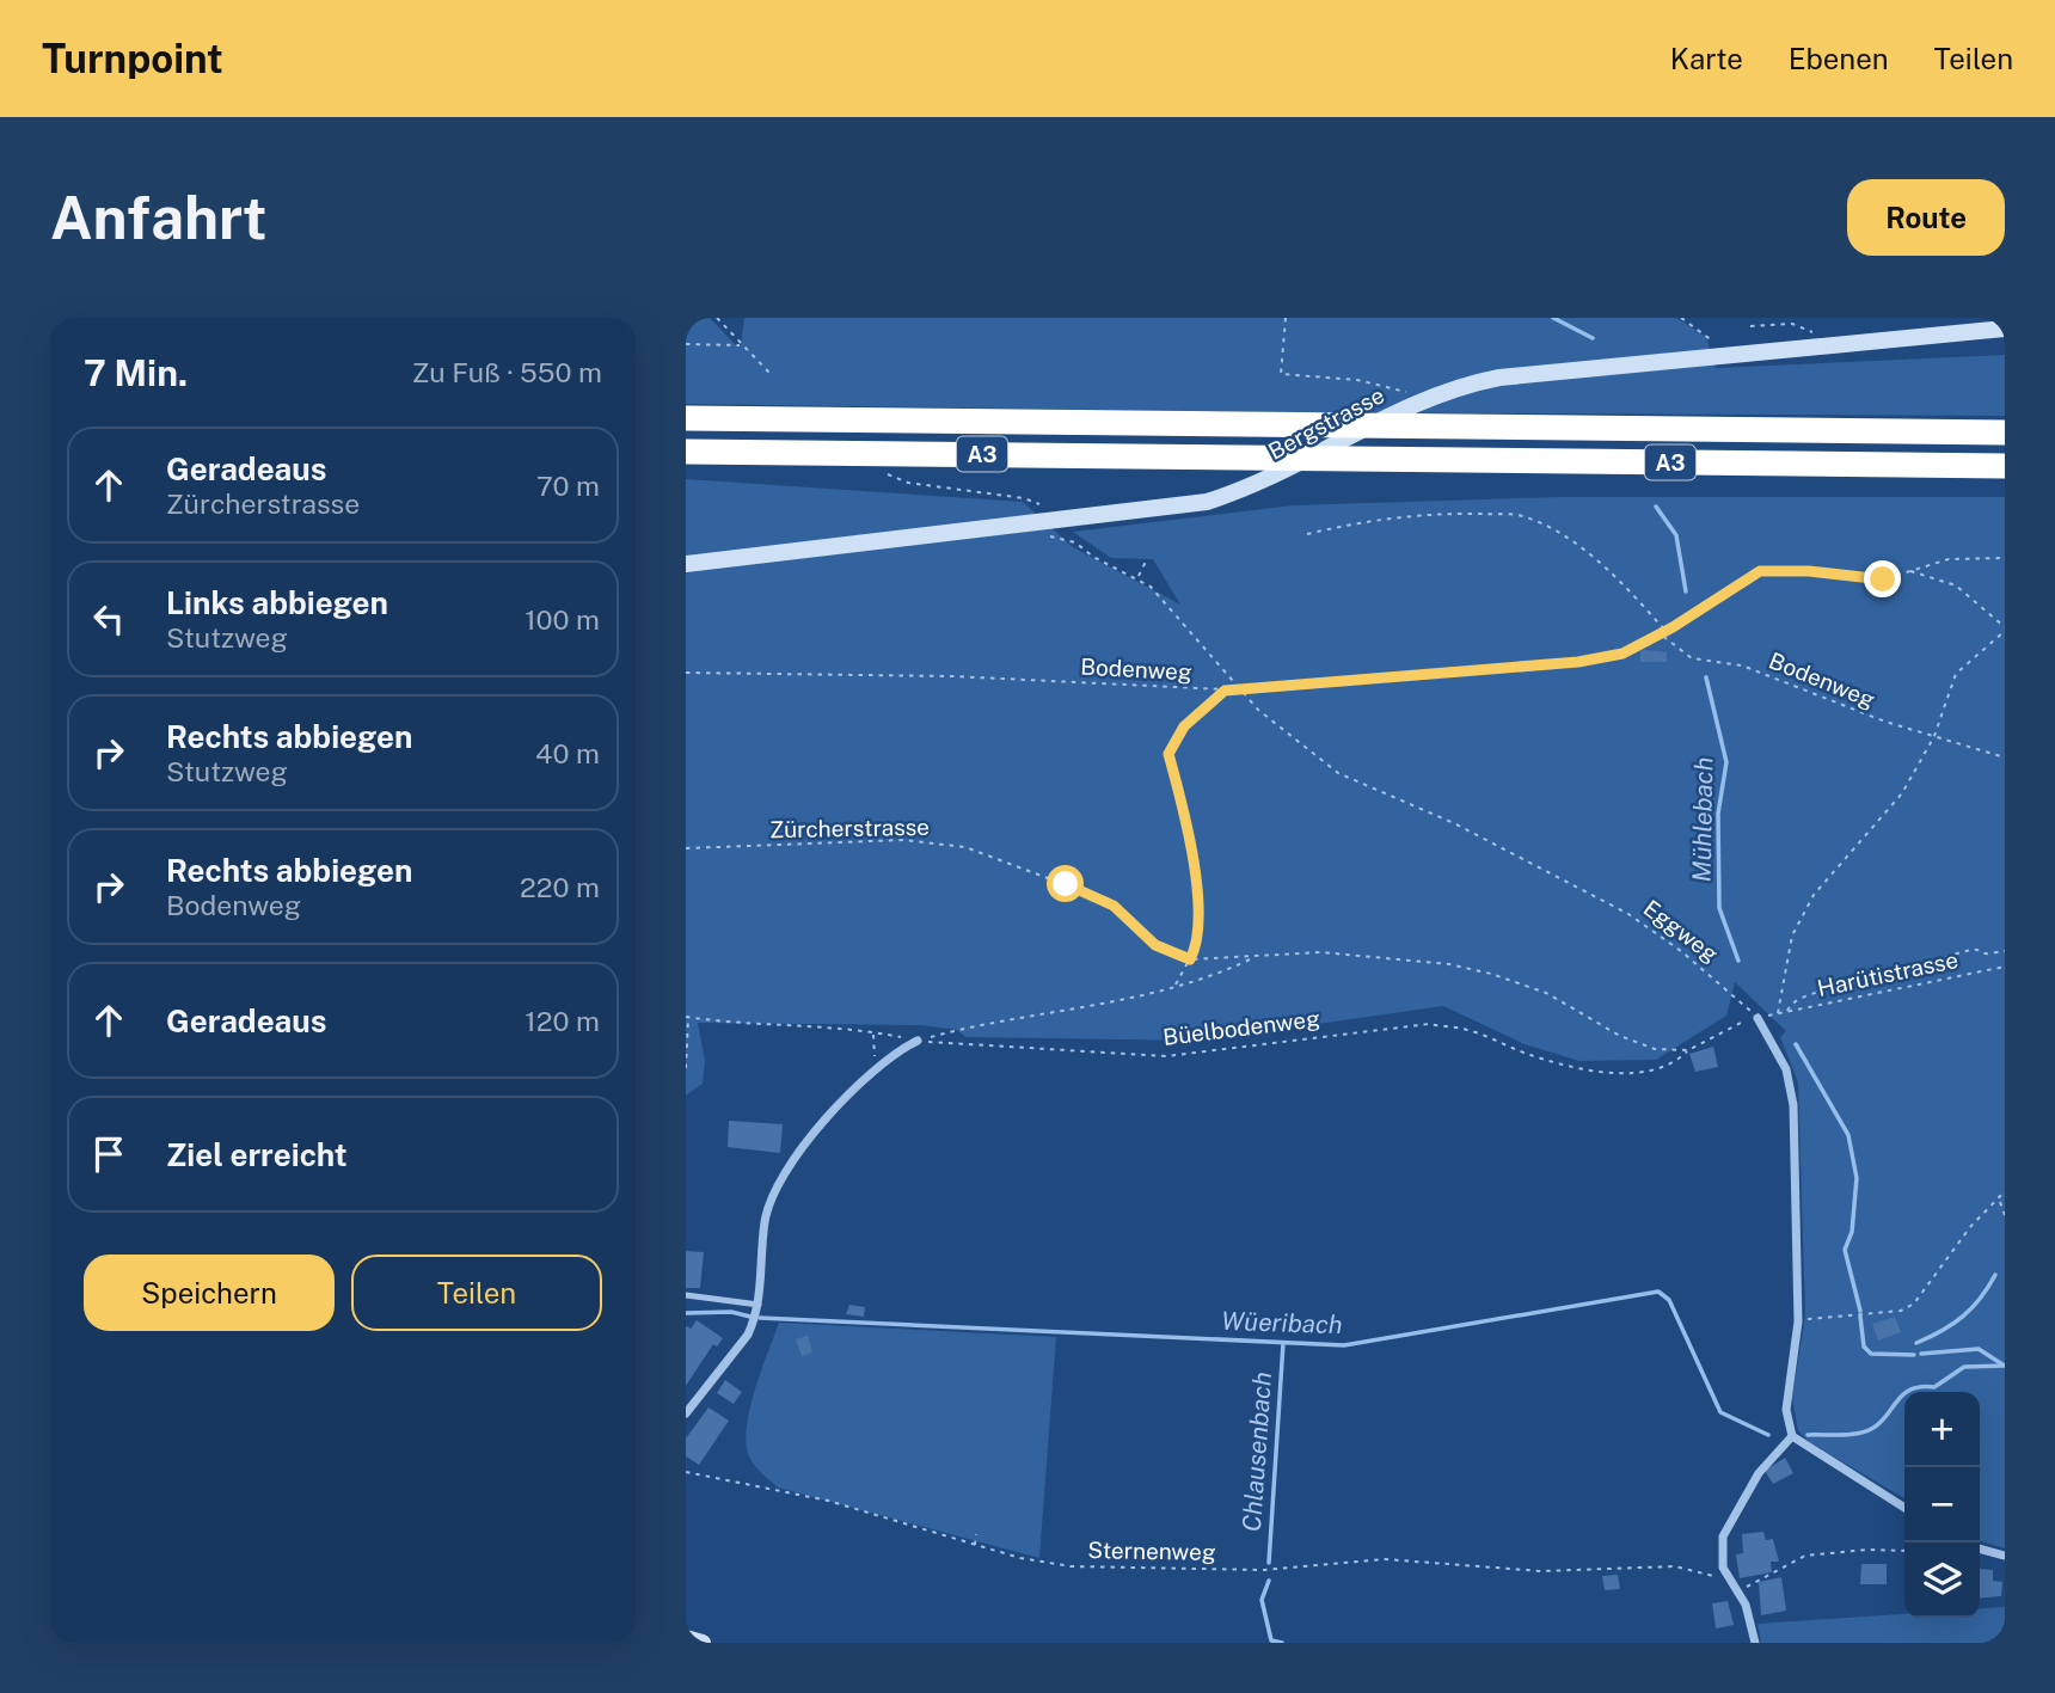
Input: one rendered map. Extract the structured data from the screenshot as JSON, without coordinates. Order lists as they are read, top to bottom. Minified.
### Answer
{"streets":{"highway":["A3"],"street":["Bergstrasse"],"path":["Bodenweg","Zürcherstrasse","Eggweg","Harütistrasse","Büelbodenweg","Sternenweg"]},"crossings":[["Bergstrasse","Eggweg"],["Bodenweg","Eggweg"],["Bodenweg","Harütistrasse"],["Zürcherstrasse","Büelbodenweg"]],"water":["Mühlebach","Wüeribach","Chlausenbach"],"page":{"header":"Turnpoint","nav":["Karte","Ebenen","Teilen"],"buttons":["Route",["Speichern","Teilen"]],"title":"Anfahrt","heading":["7 Min.","Zu Fuß · 550 m"],"list":[["Geradeaus","Zürcherstrasse","70 m"],["Links abbiegen","Stutzweg","100 m"],["Rechts abbiegen","Stutzweg","40 m"],["Rechts abbiegen","Bodenweg","220 m"],["Geradeaus","120 m"],"Ziel erreicht"],"map_buttons":["+","−"]}}
